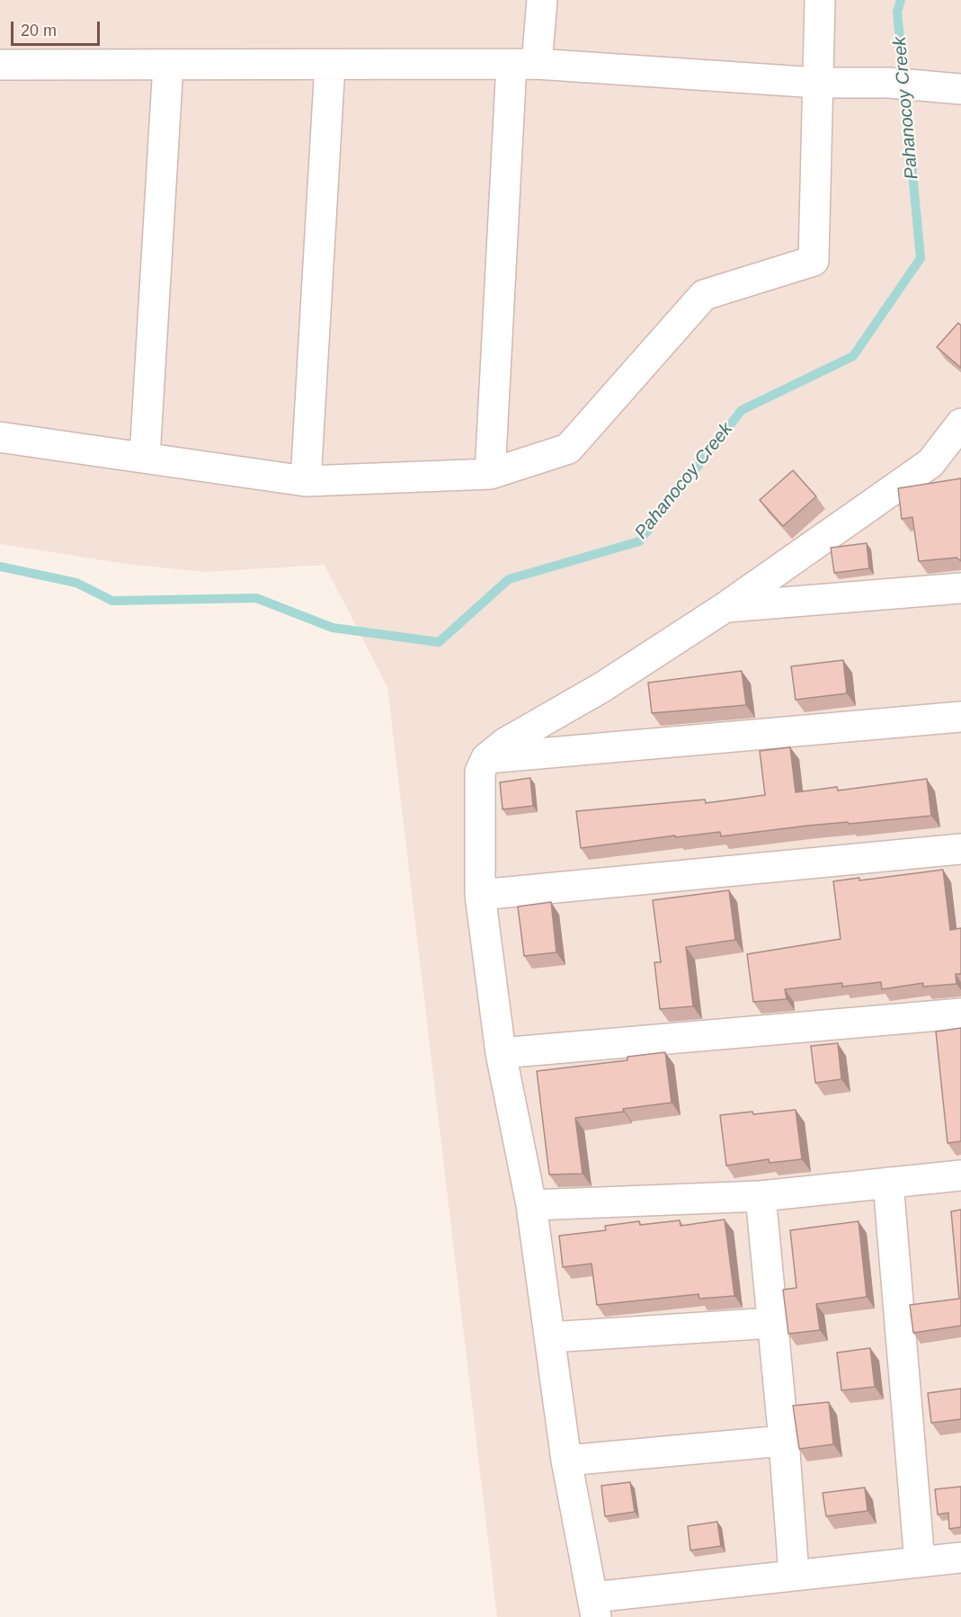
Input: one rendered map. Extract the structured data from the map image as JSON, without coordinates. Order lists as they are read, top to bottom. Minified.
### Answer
{"water":["Pahanocoy Creek"],"scale_bar":"20 m"}
